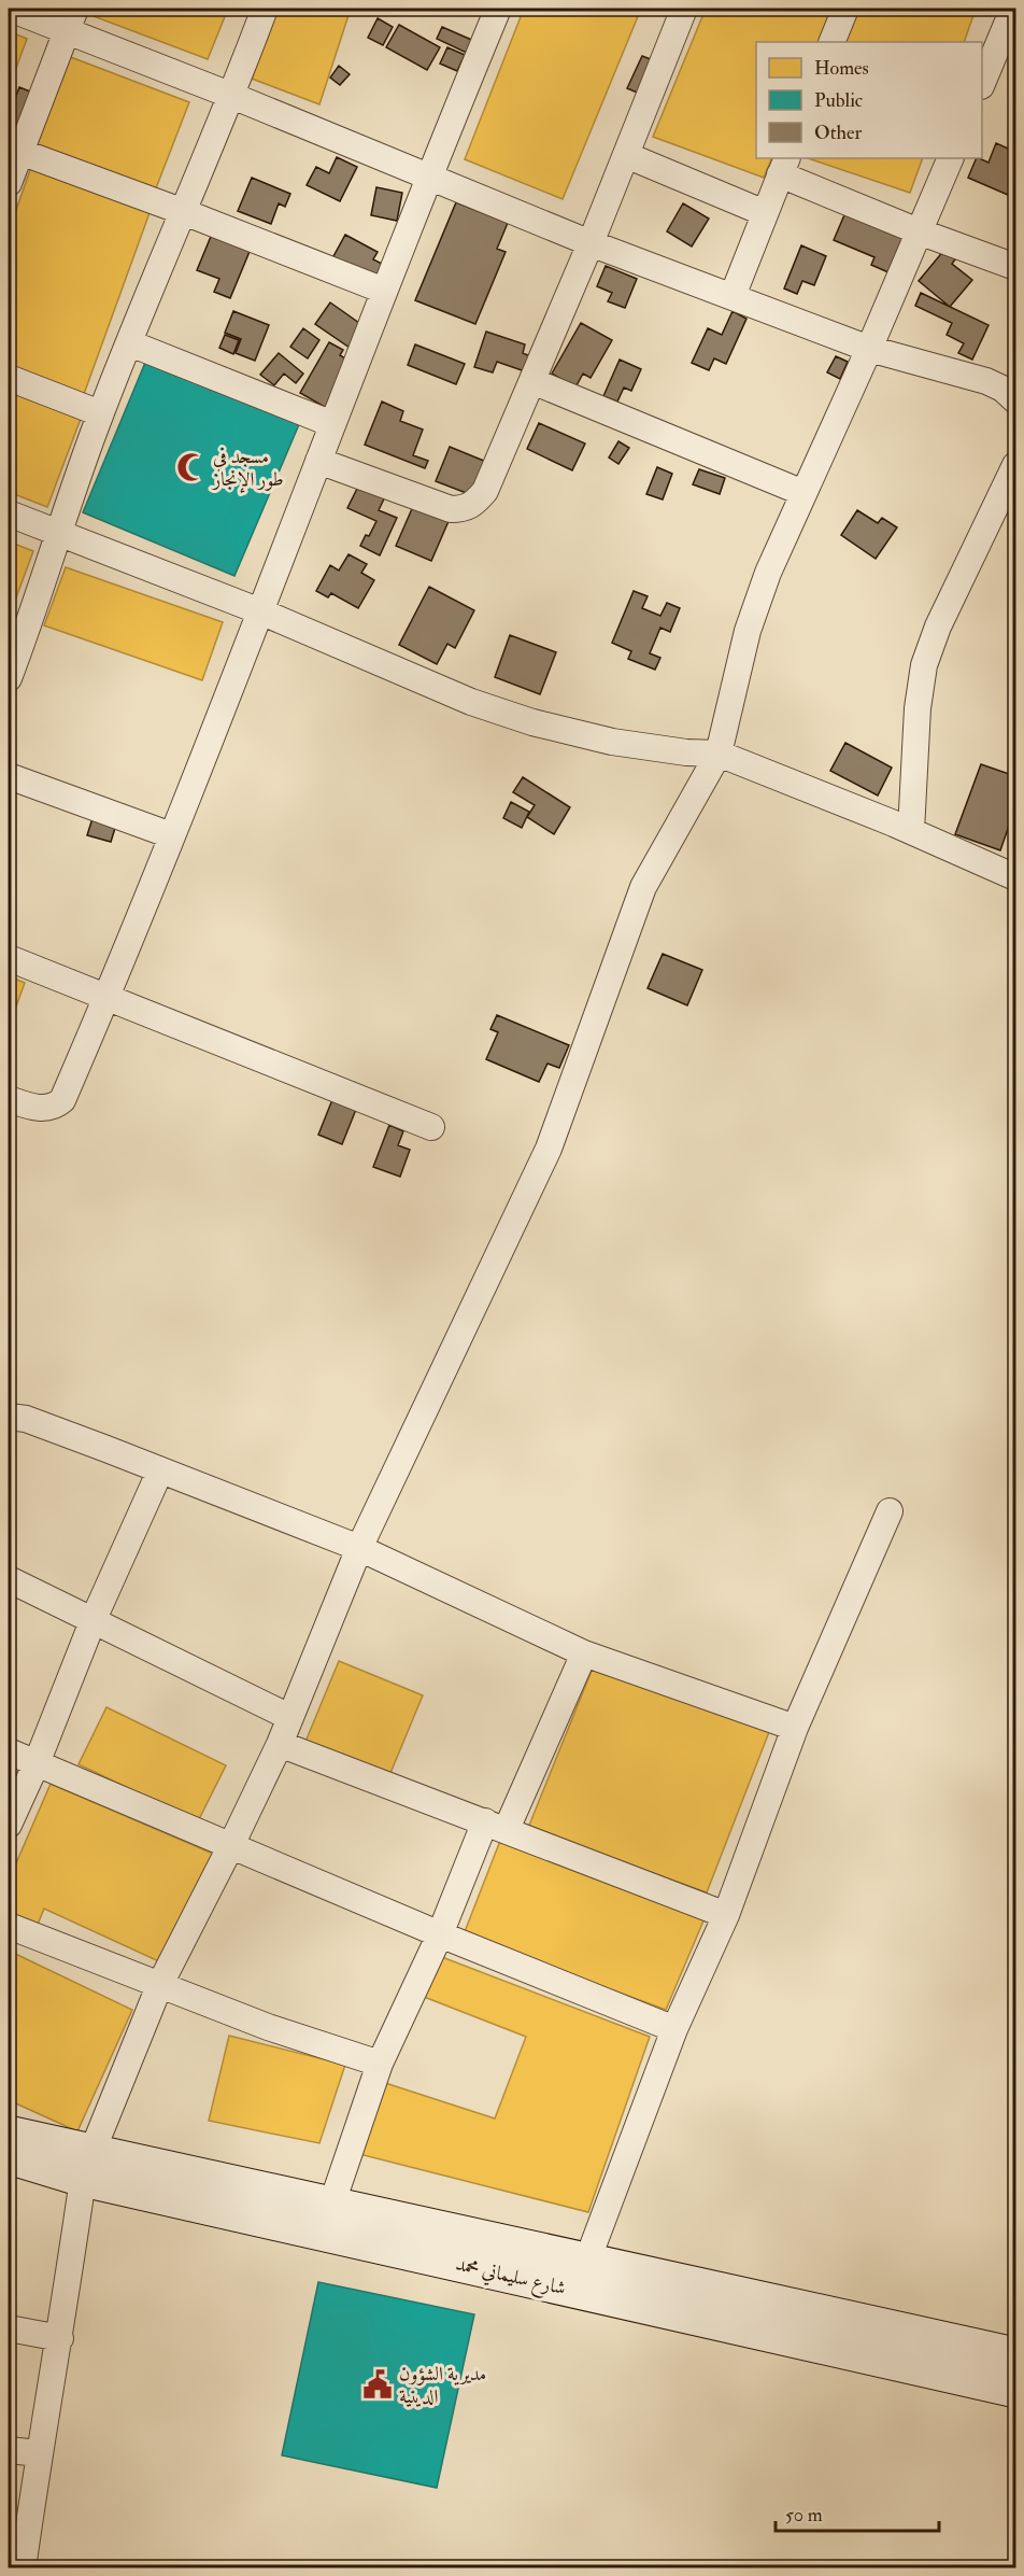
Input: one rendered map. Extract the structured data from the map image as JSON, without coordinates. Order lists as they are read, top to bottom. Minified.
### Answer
{"streets":{"street":["شارع سليماني محمد"]},"places":{"mosque":["مسجد في طور الإنجاز"],"public building":["مديرية الشؤون الدينية"]},"legend":["Homes","Public","Other"],"scale_bar":"50 m"}
